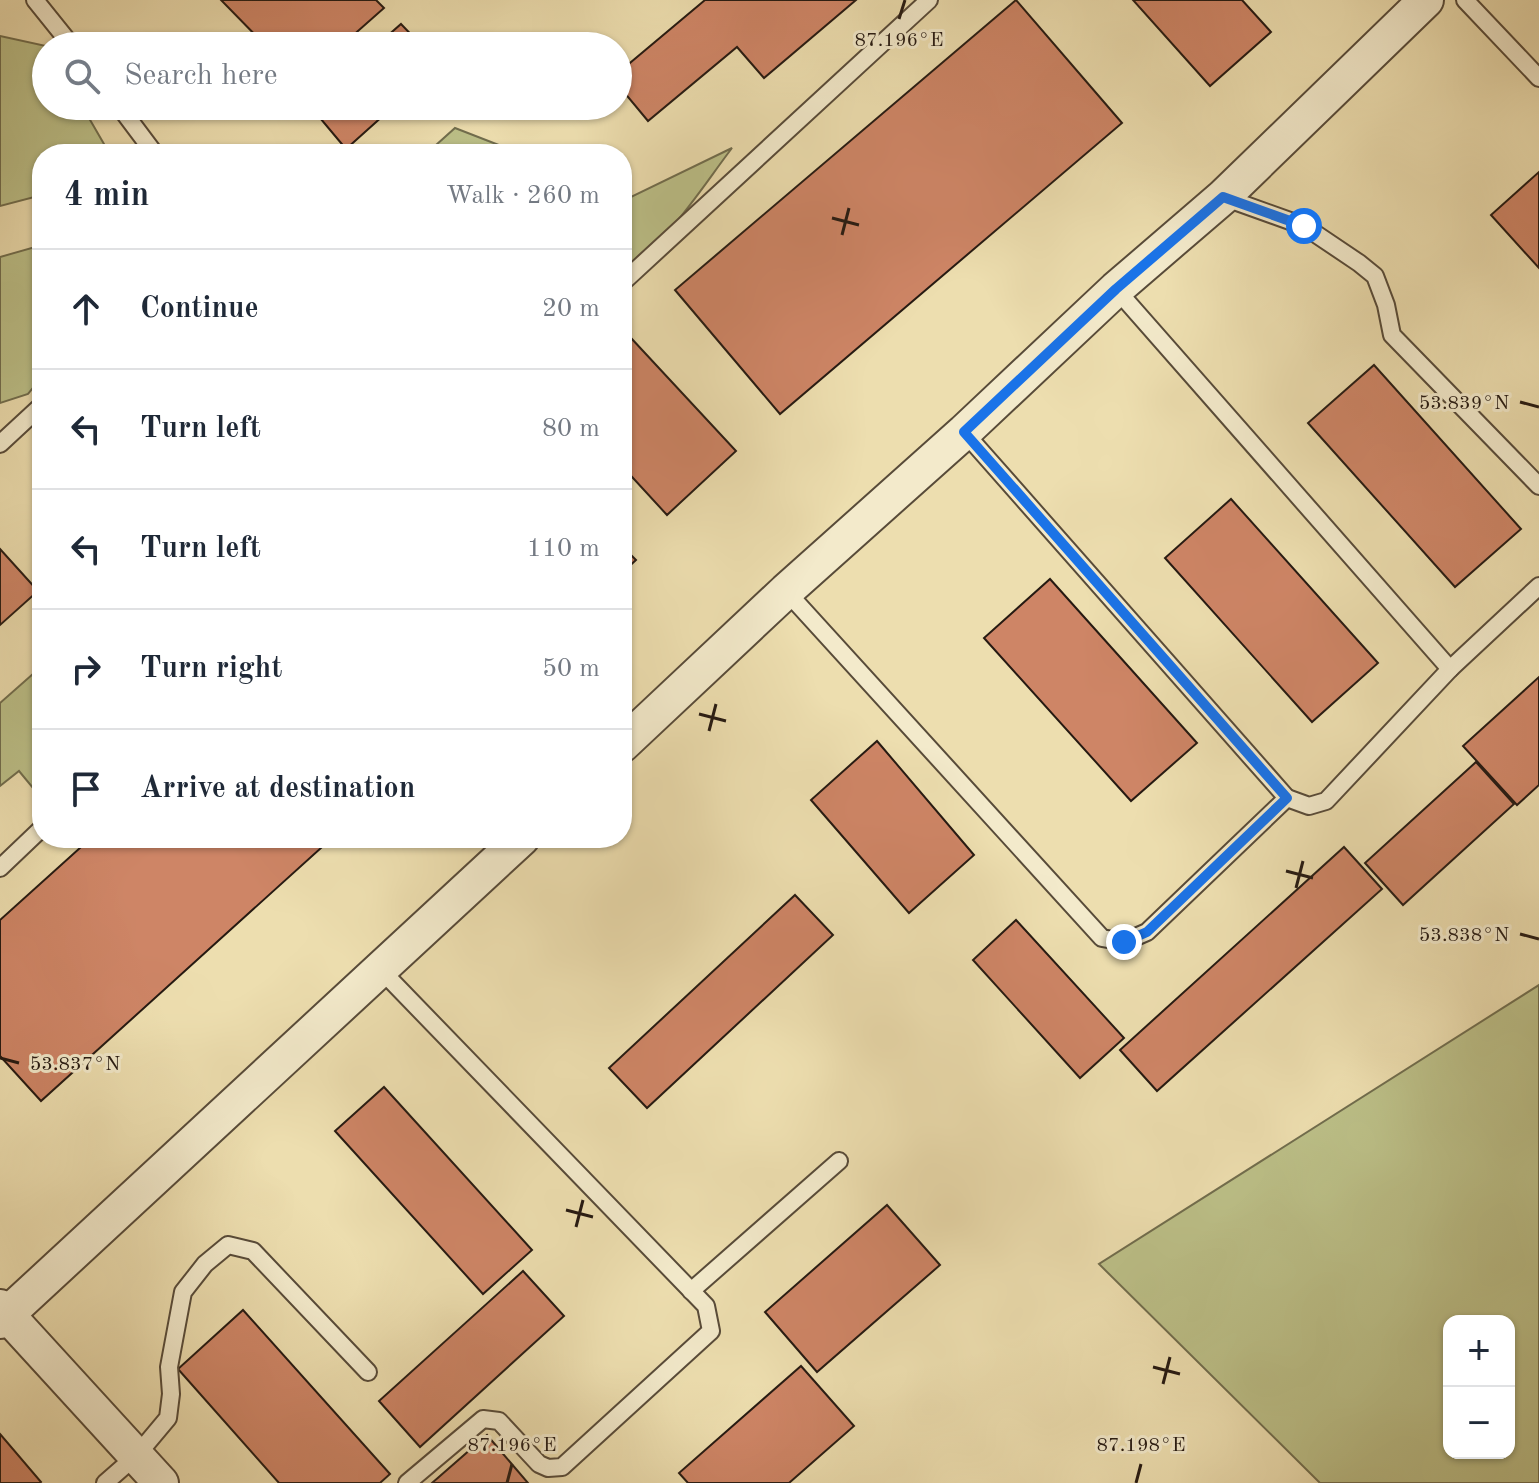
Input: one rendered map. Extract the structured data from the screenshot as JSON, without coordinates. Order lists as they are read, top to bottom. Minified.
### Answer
{"page":{"search":"Search here","heading":["4 min","Walk · 260 m"],"list":[["Continue","20 m"],["Turn left","80 m"],["Turn left","110 m"],["Turn right","50 m"],"Arrive at destination"],"map_buttons":["+","−"]},"coordinates":["87.196°E","53.839°N","53.838°N","53.837°N","87.198°E"]}
